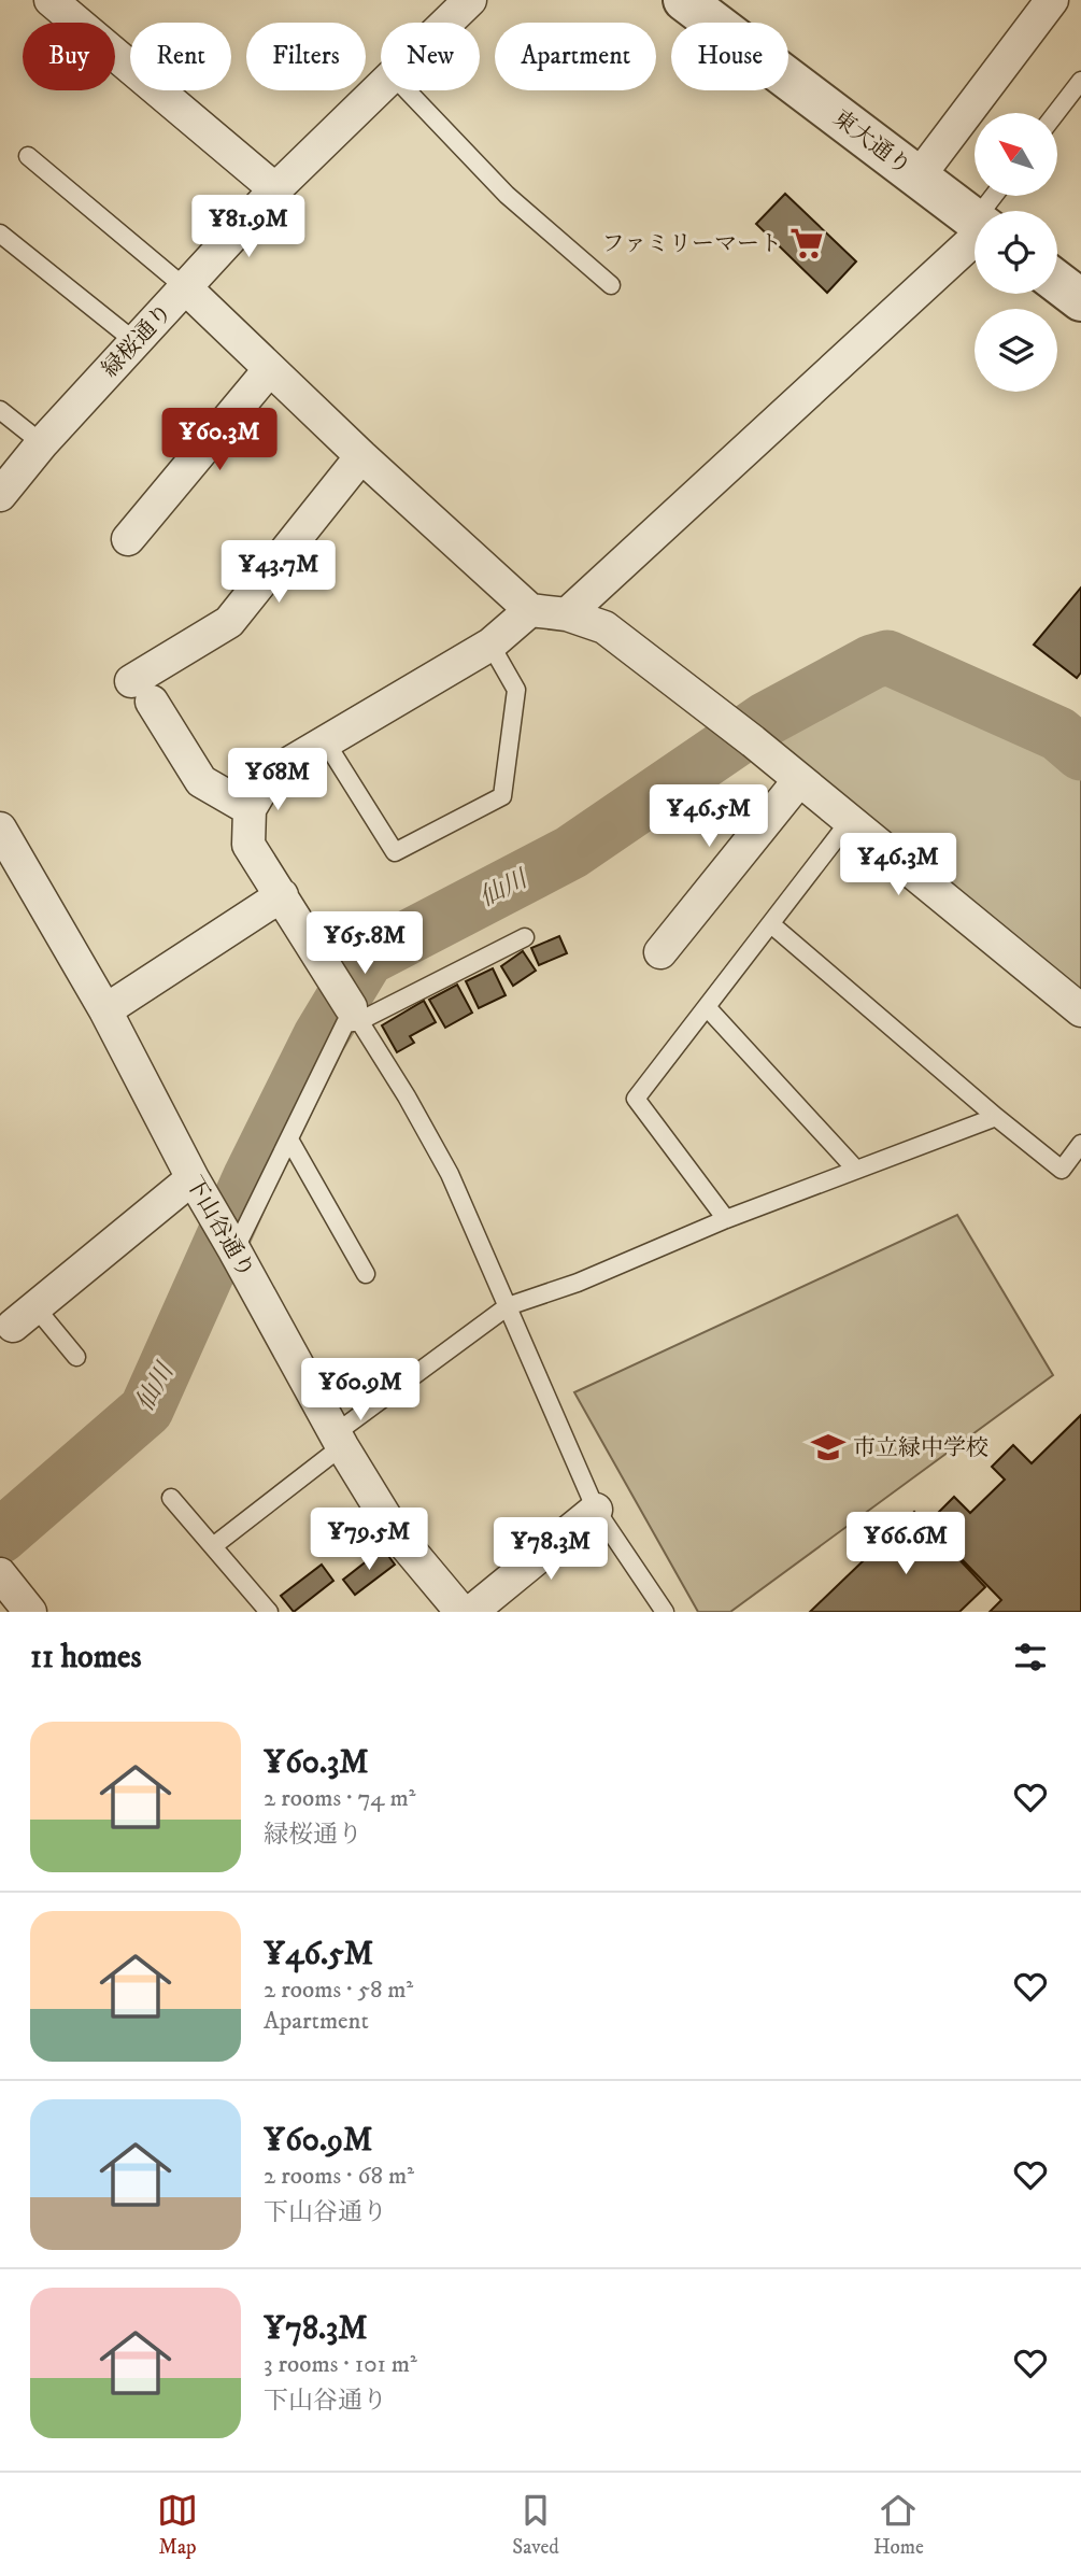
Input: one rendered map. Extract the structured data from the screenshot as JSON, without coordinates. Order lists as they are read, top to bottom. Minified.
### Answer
{"streets":{"street":["東大通り","緑桜通り","下山谷通り"]},"water":["仙川"],"places":{"supermarket":["ファミリーマート"],"school or university":["市立緑中学校"]},"north":"top left","page":{"chip":["Buy","Rent","Filters","New","Apartment","House"],"price":["¥81.9M","¥60.3M","¥43.7M","¥68M","¥46.5M","¥46.3M","¥65.8M","¥60.9M","¥79.5M","¥66.6M","¥78.3M"],"heading":"11 homes","list":[{"name":"¥60.3M","note":"2 rooms · 74 m² · 緑桜通り"},{"name":"¥46.5M","note":"2 rooms · 58 m² · Apartment"},{"name":"¥60.9M","note":"2 rooms · 68 m² · 下山谷通り"},{"name":"¥78.3M","note":"3 rooms · 101 m² · 下山谷通り"}],"tabs":["Map","Saved","Home"]}}
